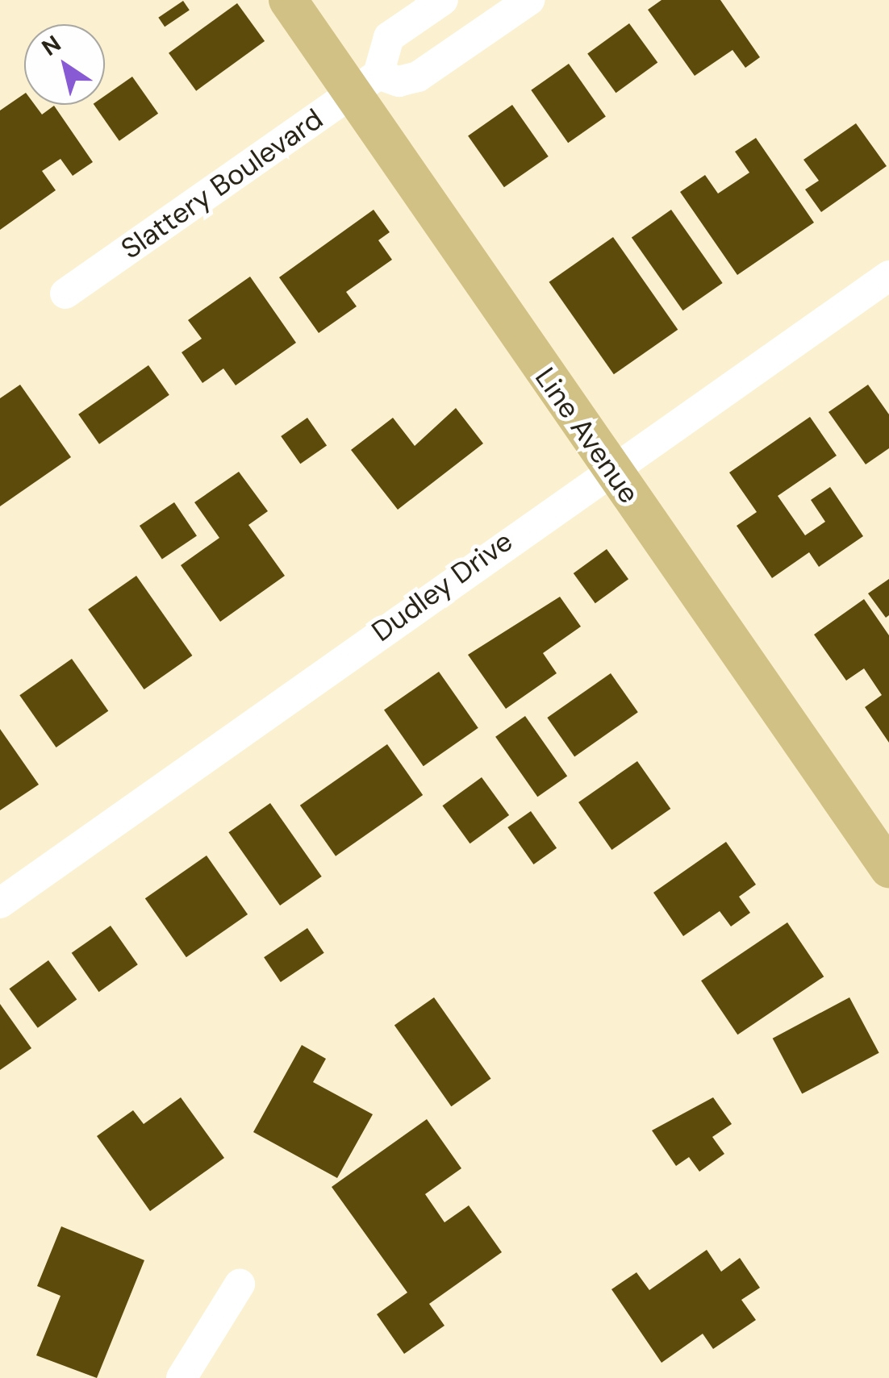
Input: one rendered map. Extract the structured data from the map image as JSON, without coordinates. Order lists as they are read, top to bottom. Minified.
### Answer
{"streets":{"main road":["Line Avenue"],"street":["Slattery Boulevard","Dudley Drive"]},"crossings":[["Slattery Boulevard","Line Avenue"],["Line Avenue","Dudley Drive"]],"north":"top left"}
